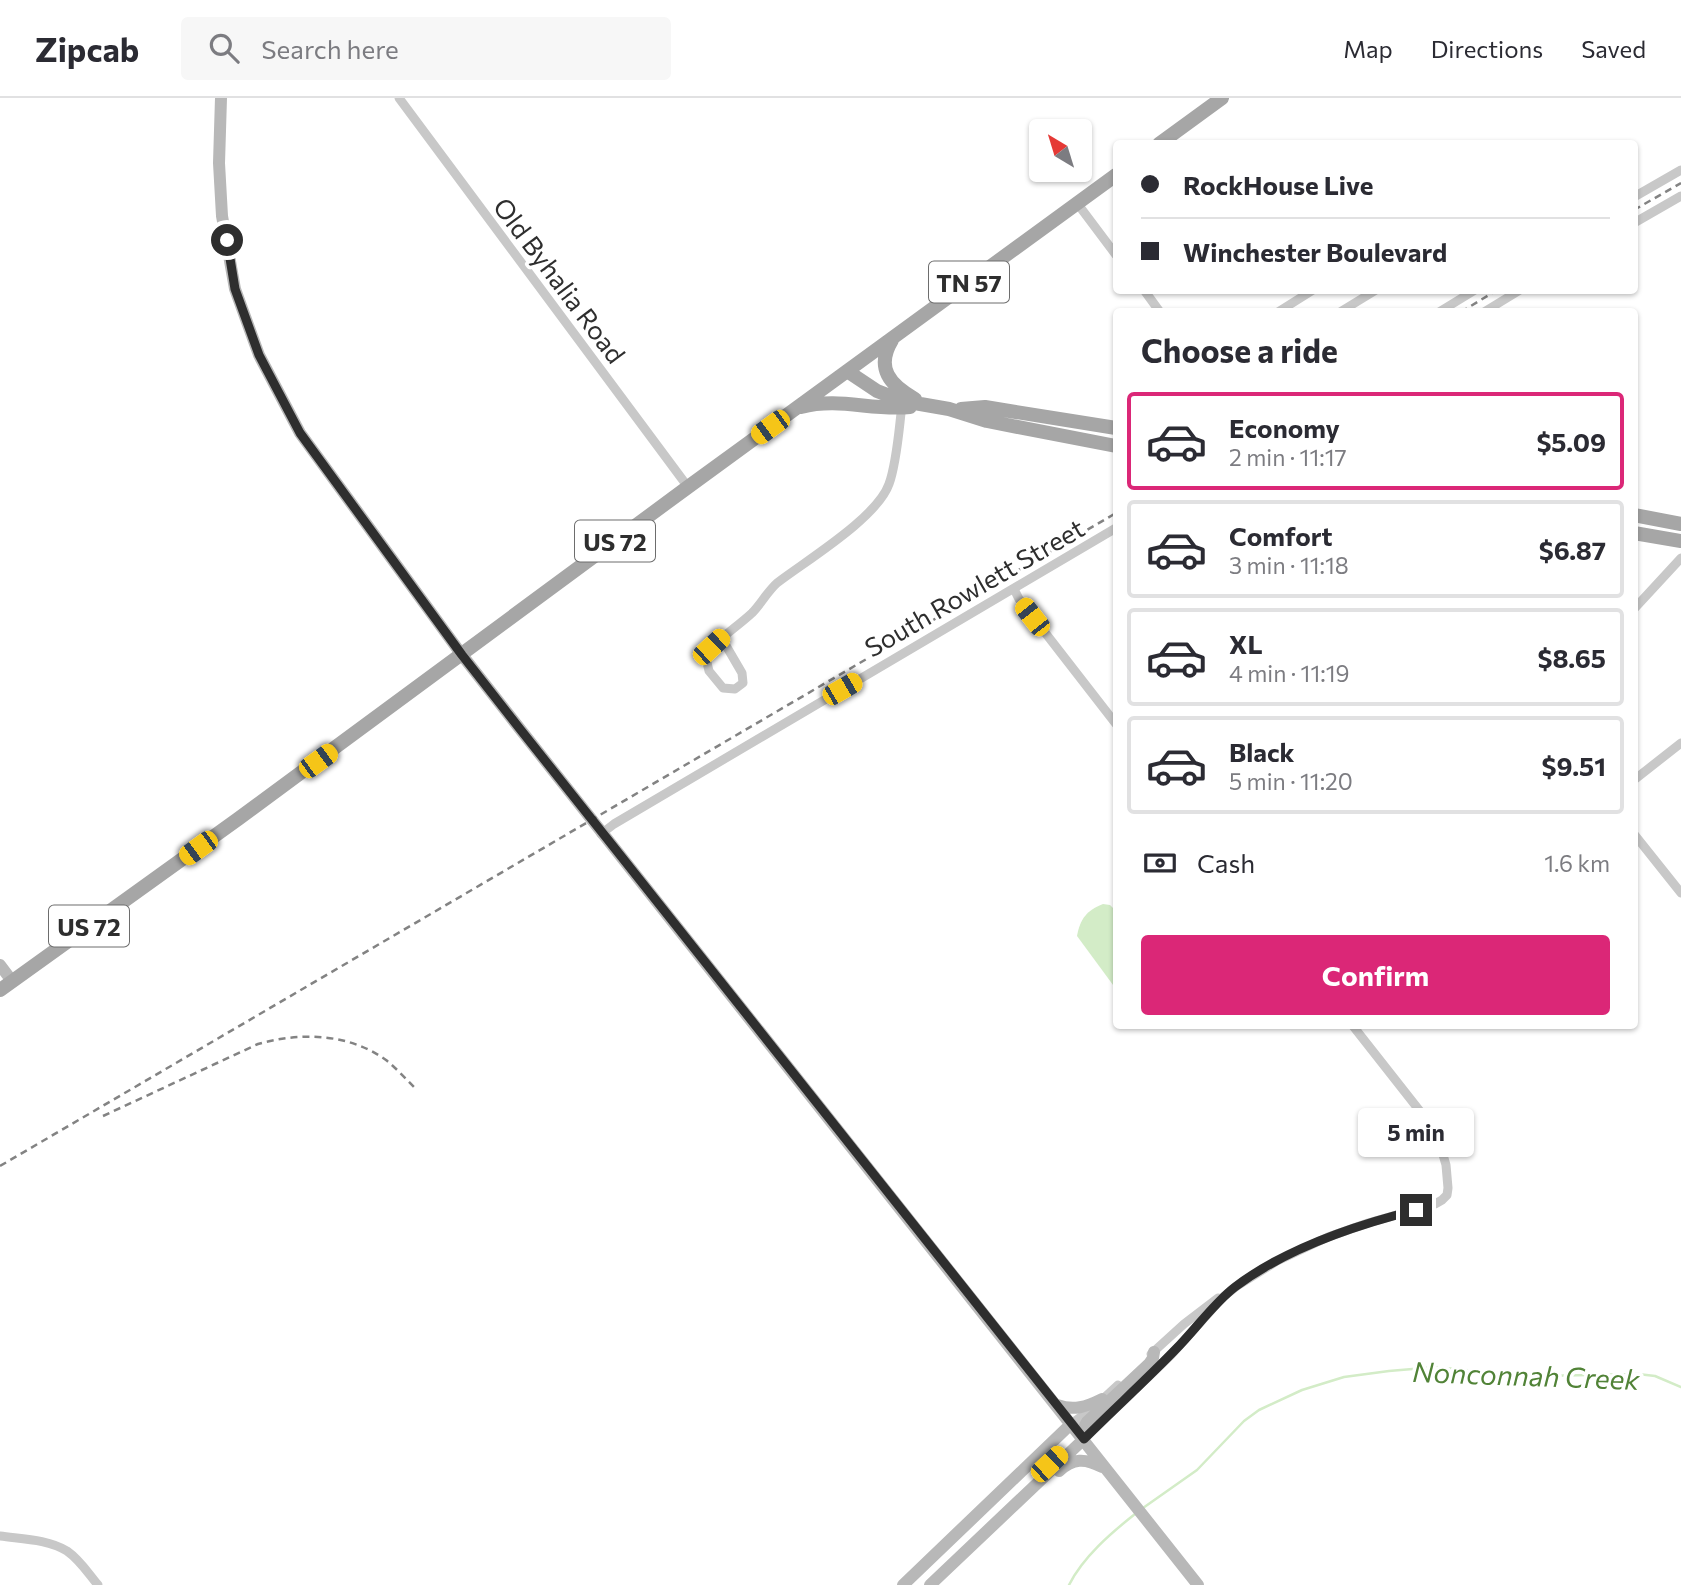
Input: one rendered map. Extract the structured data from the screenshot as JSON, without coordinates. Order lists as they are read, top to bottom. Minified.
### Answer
{"streets":{"main road":["TN 57","US 72"],"street":["Old Byhalia Road","South Rowlett Street"]},"crossings":[["Old Byhalia Road","US 72"],["TN 57","US 72"]],"water":["Nonconnah Creek"],"north":"top left","page":{"header":"Zipcab","search":"Search here","nav":["Map","Directions","Saved"],"banner":["RockHouse Live","Winchester Boulevard"],"heading":"Choose a ride","list":[{"name":"Economy","note":"2 min · 11:17","value":"$5.09"},{"name":"Comfort","note":"3 min · 11:18","value":"$6.87"},{"name":"XL","note":"4 min · 11:19","value":"$8.65"},{"name":"Black","note":"5 min · 11:20","value":"$9.51"}],"pay":["Cash","1.6 km"],"buttons":"Confirm","bubble":"5 min"}}
